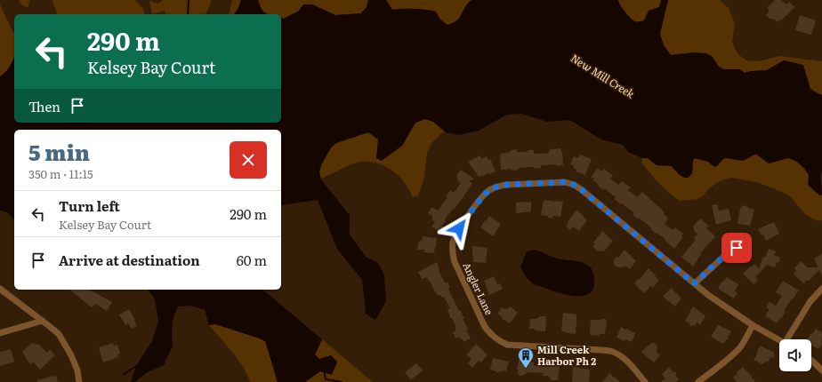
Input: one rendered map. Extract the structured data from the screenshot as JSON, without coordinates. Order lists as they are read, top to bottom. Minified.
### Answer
{"streets":{"street":["Angler Lane"]},"water":["New Mill Creek"],"places":{"building":["Mill Creek Harbor Ph 2"]},"page":{"turn":["290 m","Kelsey Bay Court"],"then":"Then","heading":["5 min","350 m · 11:15"],"list":[{"name":"Turn left","note":"Kelsey Bay Court","value":"290 m"},{"name":"Arrive at destination","value":"60 m"}]}}
